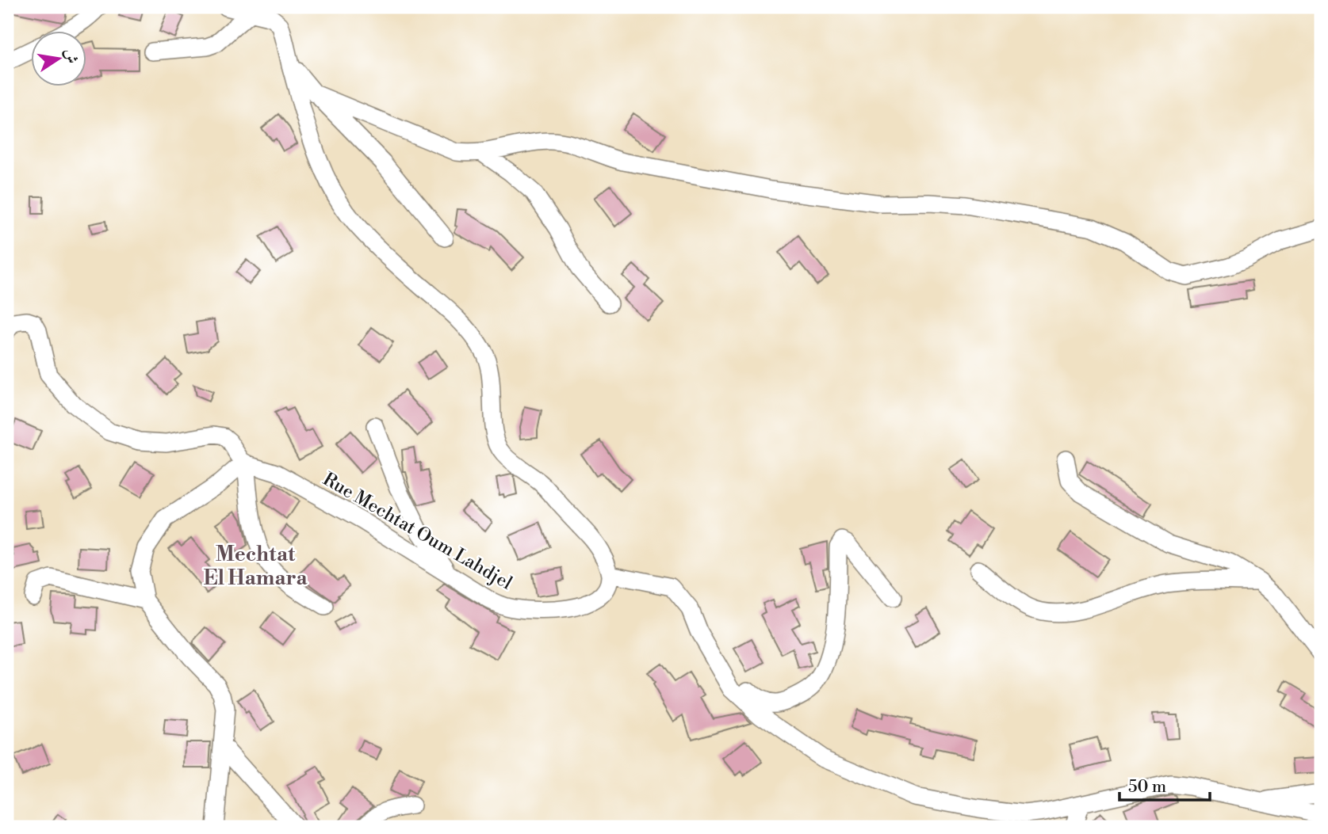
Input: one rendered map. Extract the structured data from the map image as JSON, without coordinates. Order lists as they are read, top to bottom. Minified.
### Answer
{"streets":{"street":["Rue Mechtat Oum Lahdjel"]},"districts":["Mechtat El Hamara"],"scale_bar":"50 m","north":"right"}
